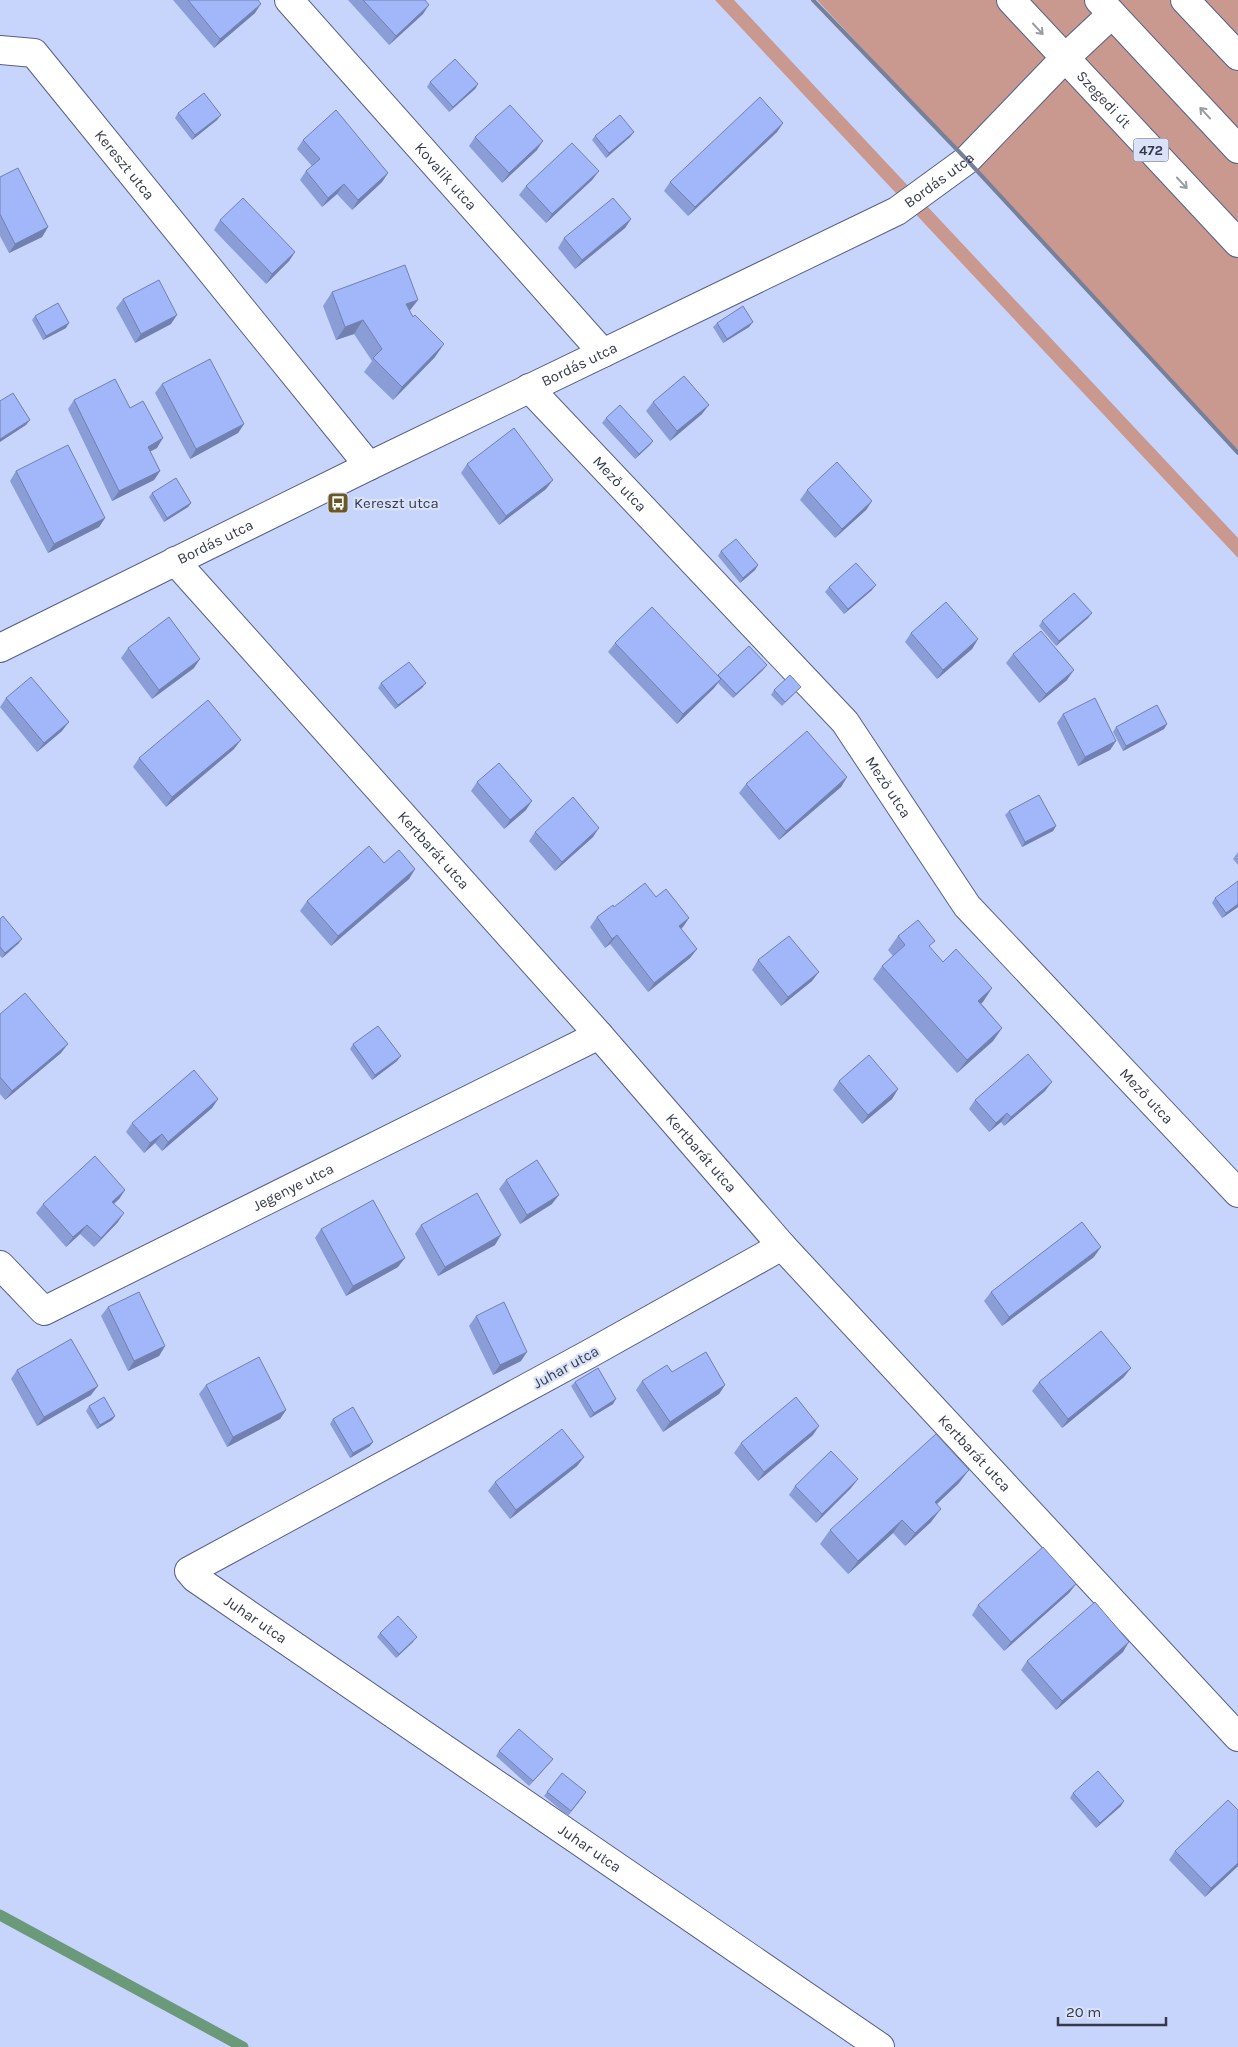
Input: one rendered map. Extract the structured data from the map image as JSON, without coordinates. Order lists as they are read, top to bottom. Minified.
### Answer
{"streets":{"street":["Szegedi út","472","Kereszt utca","Kovalik utca","Bordás utca","Mező utca","Kertbarát utca","Jegenye utca","Juhar utca"]},"crossings":[["Szegedi út","Bordás utca"],["Kereszt utca","Bordás utca"],["Kovalik utca","Bordás utca"],["Bordás utca","Mező utca"],["Bordás utca","Kertbarát utca"],["Kertbarát utca","Jegenye utca"],["Kertbarát utca","Juhar utca"]],"places":{"bus stop":["Kereszt utca"]},"scale_bar":"20 m"}
